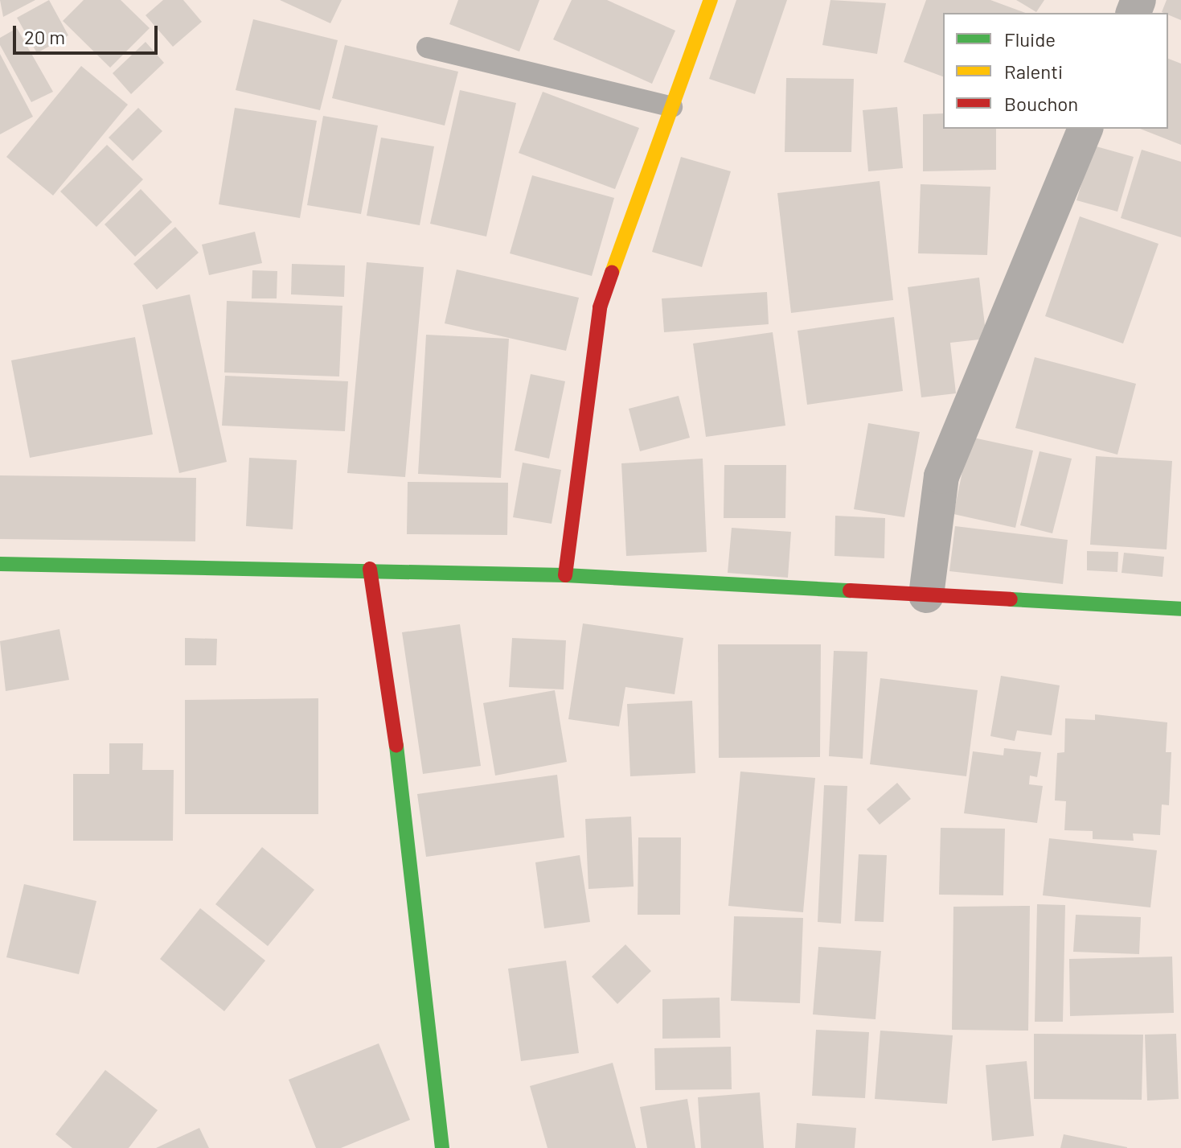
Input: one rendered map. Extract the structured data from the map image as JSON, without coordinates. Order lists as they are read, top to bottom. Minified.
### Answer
{"legend":["Fluide","Ralenti","Bouchon"],"scale_bar":"20 m"}
